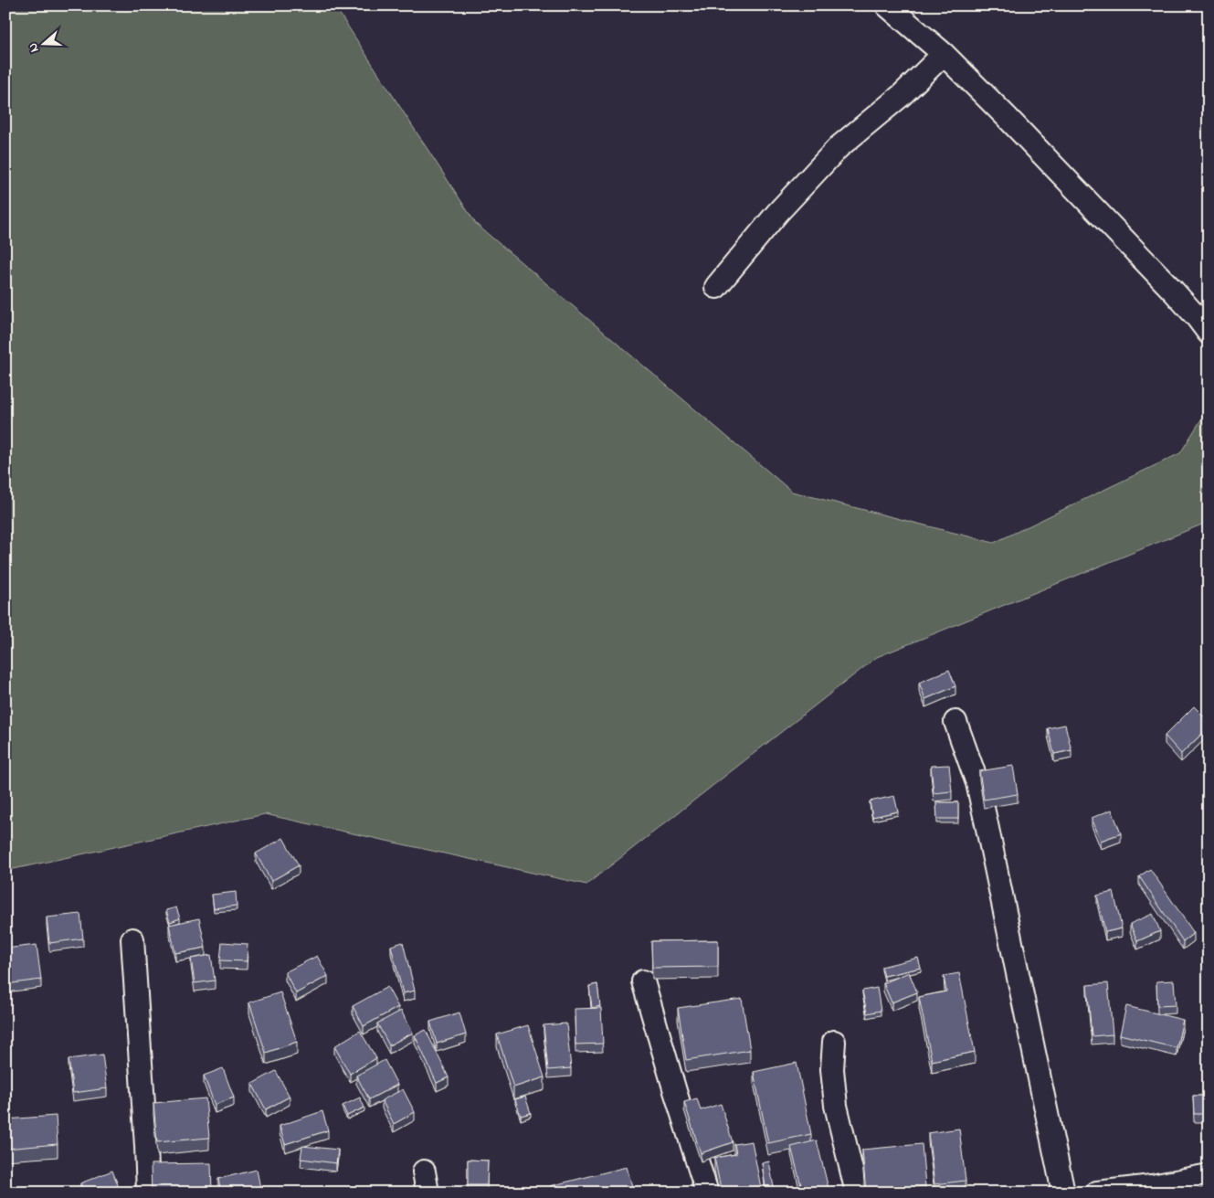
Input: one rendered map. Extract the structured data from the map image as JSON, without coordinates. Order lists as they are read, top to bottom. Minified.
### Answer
{"north":"left"}
